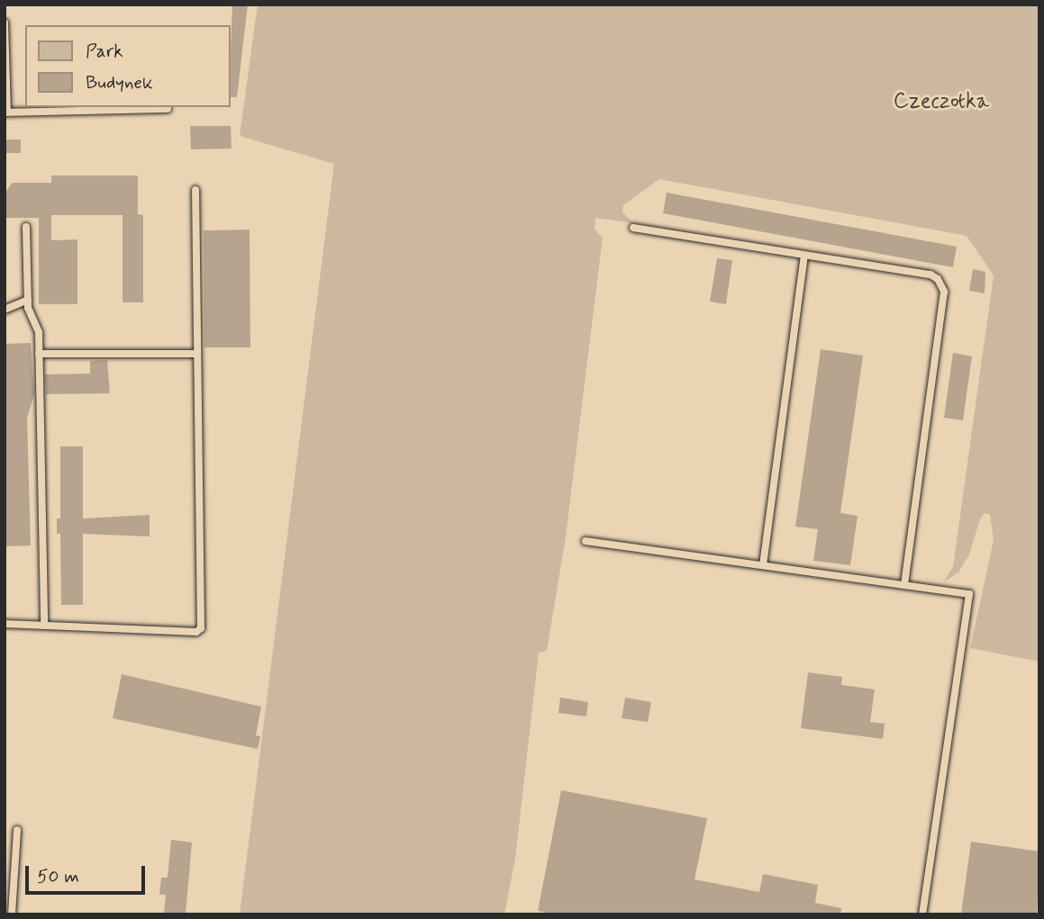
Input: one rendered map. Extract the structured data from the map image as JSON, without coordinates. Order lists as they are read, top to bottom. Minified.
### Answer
{"parks":["Czeczotka"],"legend":["Park","Budynek"],"scale_bar":"50 m"}
